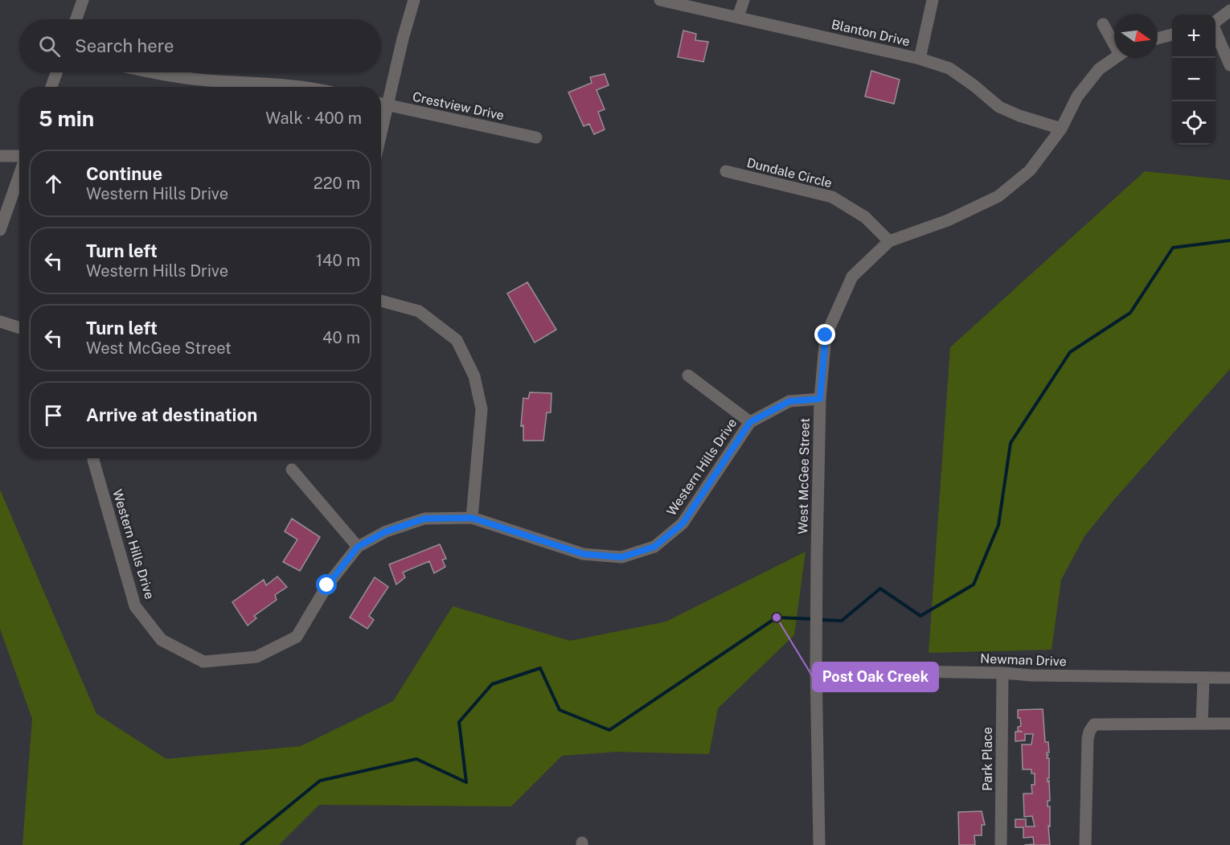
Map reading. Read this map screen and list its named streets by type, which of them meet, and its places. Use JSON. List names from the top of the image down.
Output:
{
  "streets": {
    "street": [
      "Blanton Drive",
      "Crestview Drive",
      "Dundale Circle",
      "Western Hills Drive",
      "West McGee Street",
      "Newman Drive",
      "Park Place"
    ]
  },
  "crossings": [
    ["Blanton Drive", "West McGee Street"],
    ["Dundale Circle", "West McGee Street"],
    ["Western Hills Drive", "West McGee Street"],
    ["West McGee Street", "Newman Drive"],
    ["Newman Drive", "Park Place"]
  ],
  "places": ["Post Oak Creek"],
  "north": "right",
  "page": {
    "map_buttons": ["+", "−"],
    "search": "Search here",
    "heading": ["5 min", "Walk · 400 m"],
    "list": [
      ["Continue", "Western Hills Drive", "220 m"],
      ["Turn left", "Western Hills Drive", "140 m"],
      ["Turn left", "West McGee Street", "40 m"],
      "Arrive at destination"
    ]
  }
}
